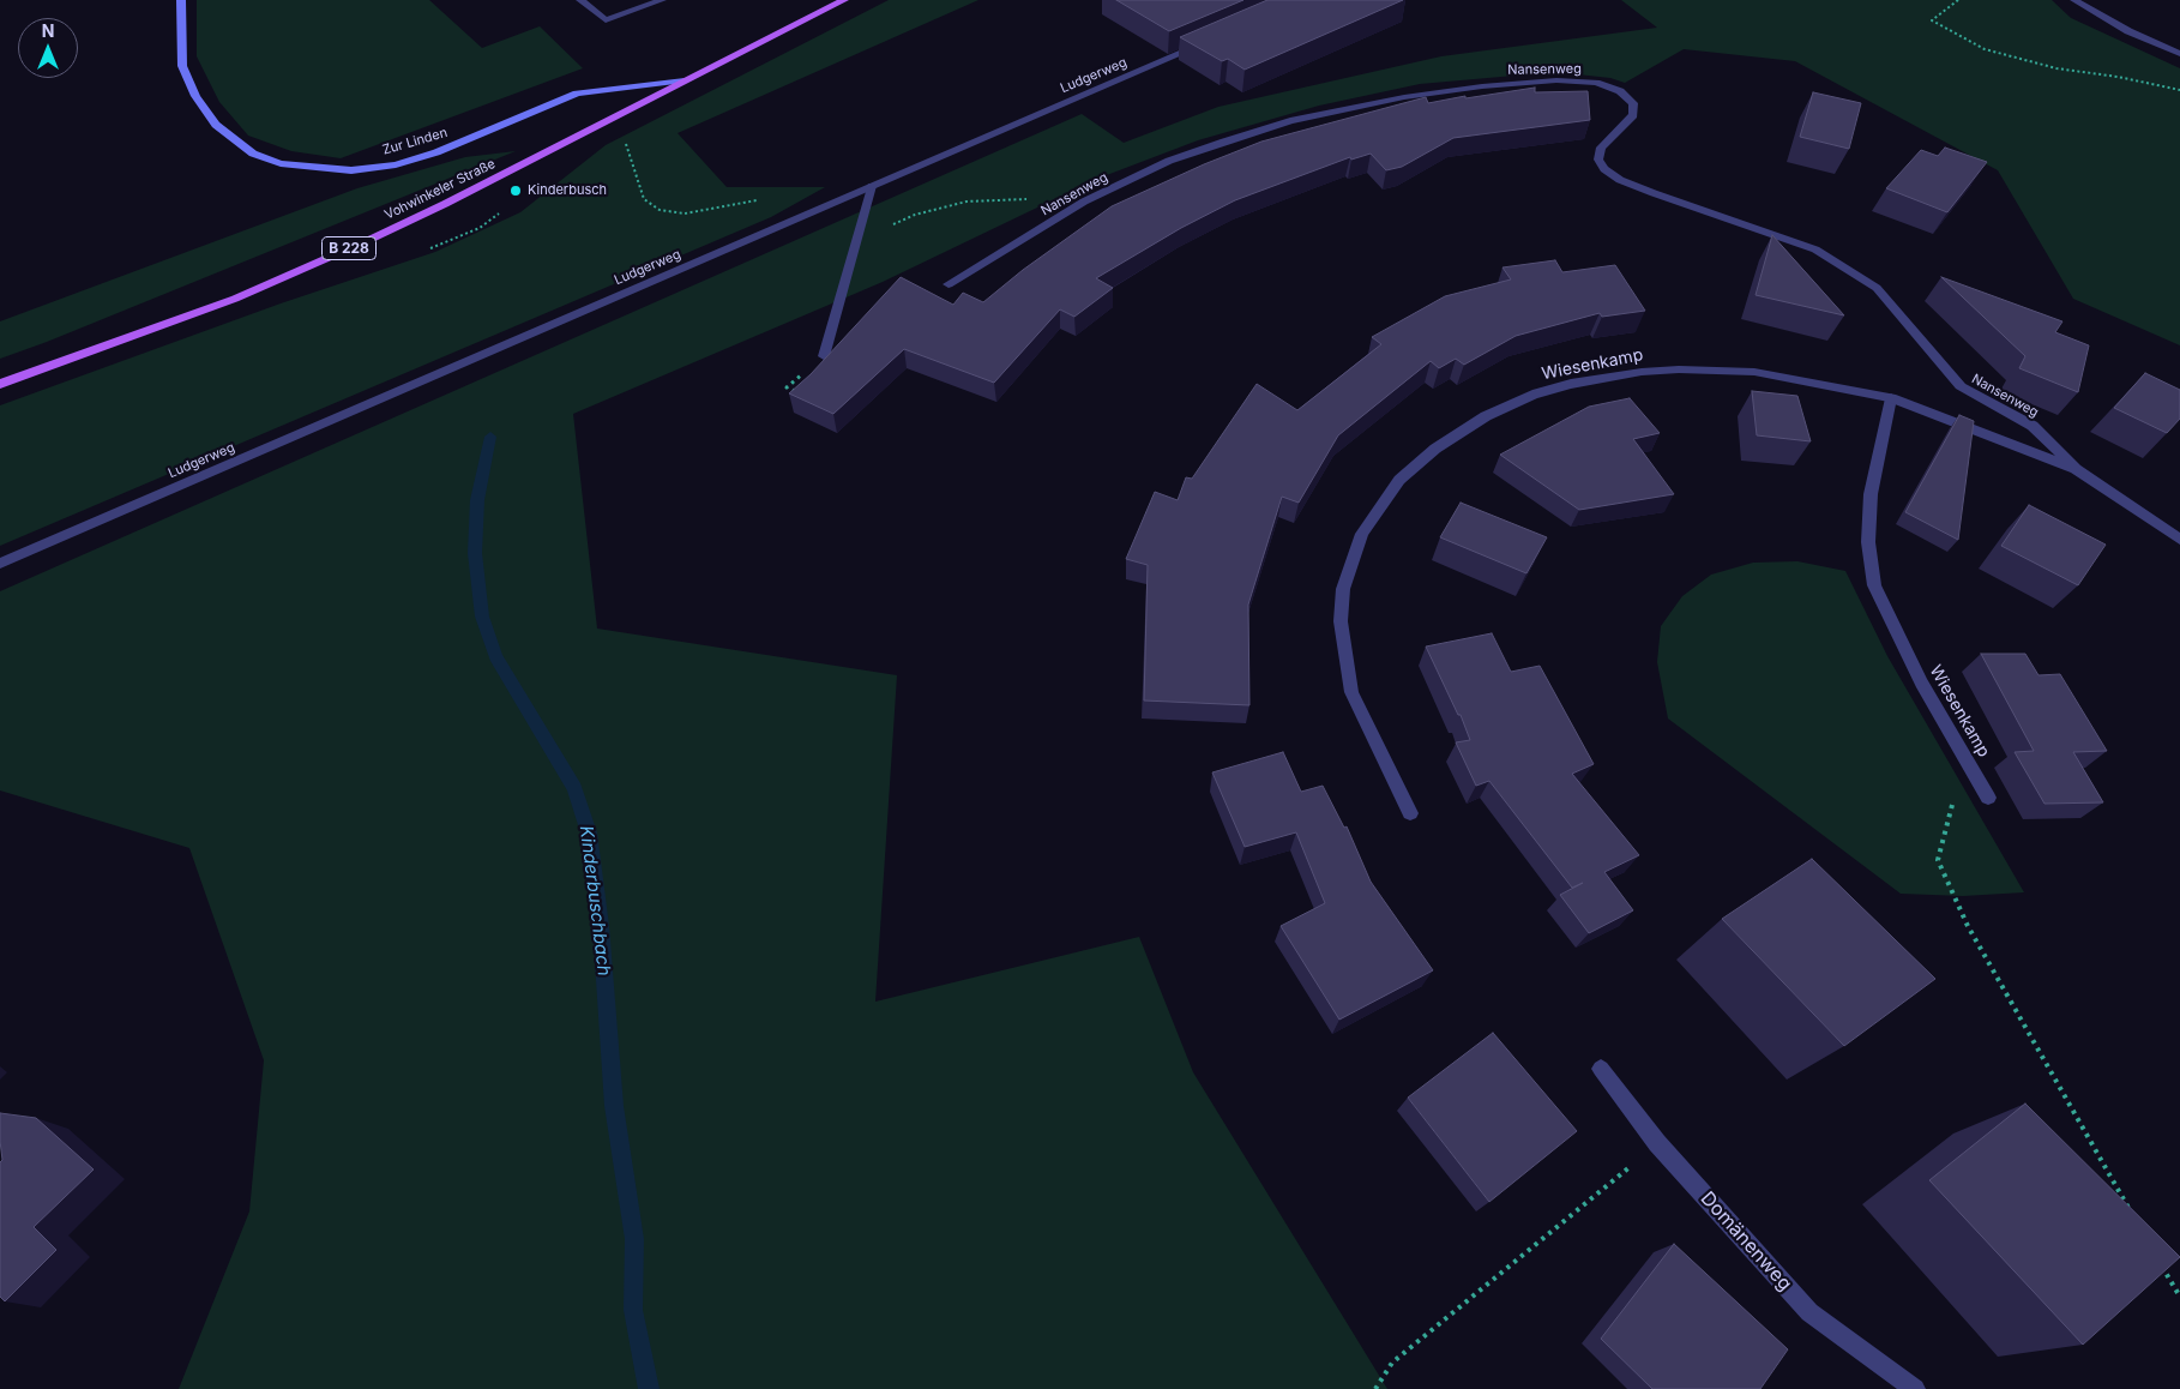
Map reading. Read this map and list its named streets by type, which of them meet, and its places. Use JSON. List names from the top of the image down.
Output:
{
  "streets": {
    "main road": ["Vohwinkeler Straße", "B 228"],
    "street": [
      "Nansenweg",
      "Ludgerweg",
      "Zur Linden",
      "Wiesenkamp",
      "Domänenweg"
    ]
  },
  "crossings": [
    ["Nansenweg", "Wiesenkamp"],
    ["Zur Linden", "Vohwinkeler Straße"]
  ],
  "water": ["Kinderbuschbach"],
  "places": ["Kinderbusch"],
  "north": "top"
}
